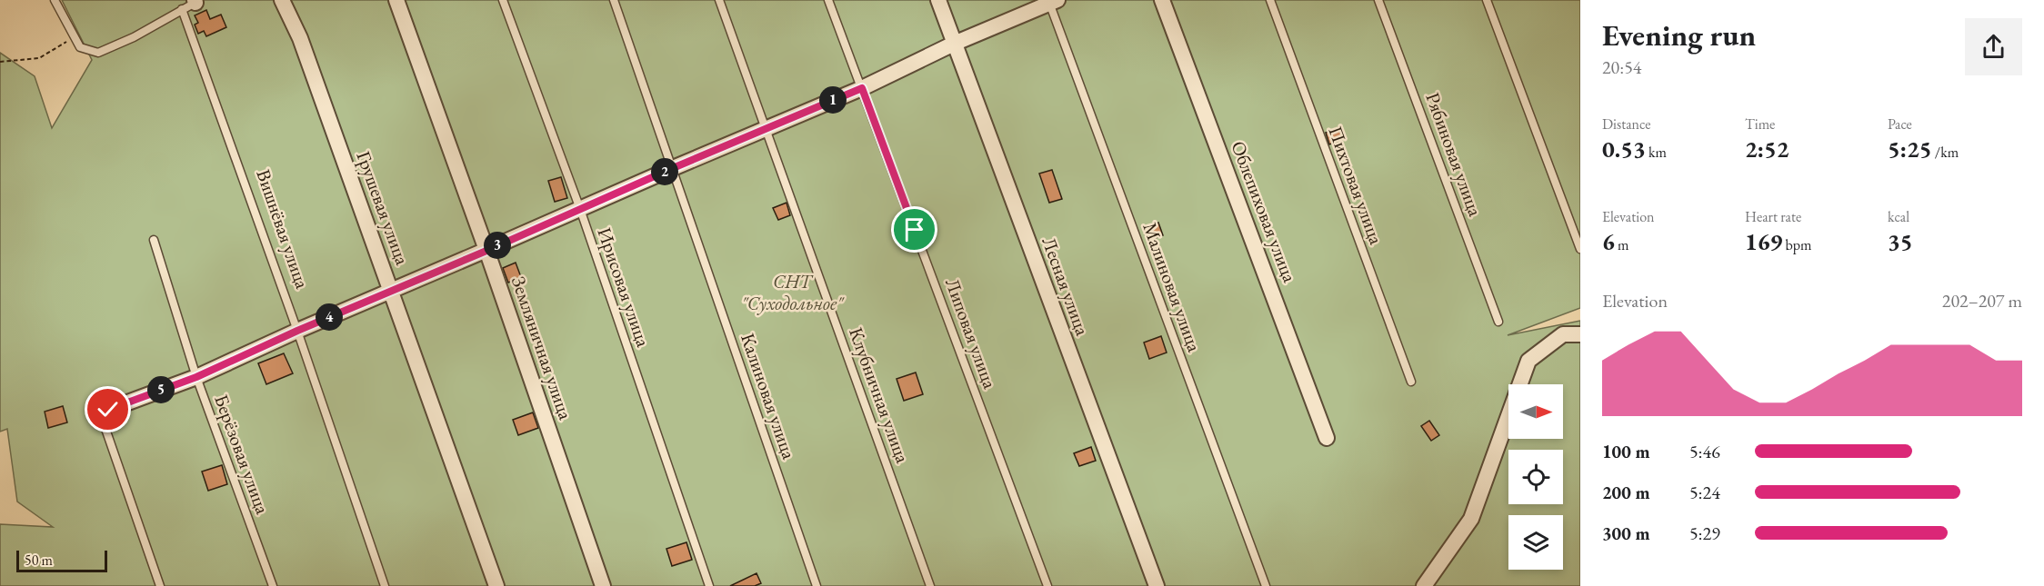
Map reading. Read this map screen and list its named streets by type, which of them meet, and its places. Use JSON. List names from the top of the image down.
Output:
{
  "streets": {
    "street": [
      "Грушевая улица",
      "Облепиховая улица",
      "Лесная улица",
      "Земляничная улица"
    ],
    "lane": [
      "Рябиновая улица",
      "Пихтовая улица",
      "Вишнёвая улица",
      "Ирисовая улица",
      "Малиновая улица",
      "Липовая улица",
      "Клубничная улица",
      "Калиновая улица",
      "Берёзовая улица"
    ]
  },
  "parks": ["СНТ \"Суходольное\""],
  "scale_bar": "50 m",
  "north": "right",
  "page": {
    "heading": ["Evening run", "20:54"],
    "pins": [
      "1",
      "2",
      "3",
      "4",
      "5"
    ],
    "stats": [
      ["Distance", "0.53 km"],
      ["Time", "2:52"],
      ["Pace", "5:25 /km"],
      ["Elevation", "6 m"],
      ["Heart rate", "169 bpm"],
      ["kcal", "35"]
    ],
    "chart": ["Elevation", "202–207 m"],
    "list": [
      {
        "name": "100 m",
        "note": "5:46"
      },
      {
        "name": "200 m",
        "note": "5:24"
      },
      {
        "name": "300 m",
        "note": "5:29"
      }
    ],
    "scale": "50 m"
  }
}
